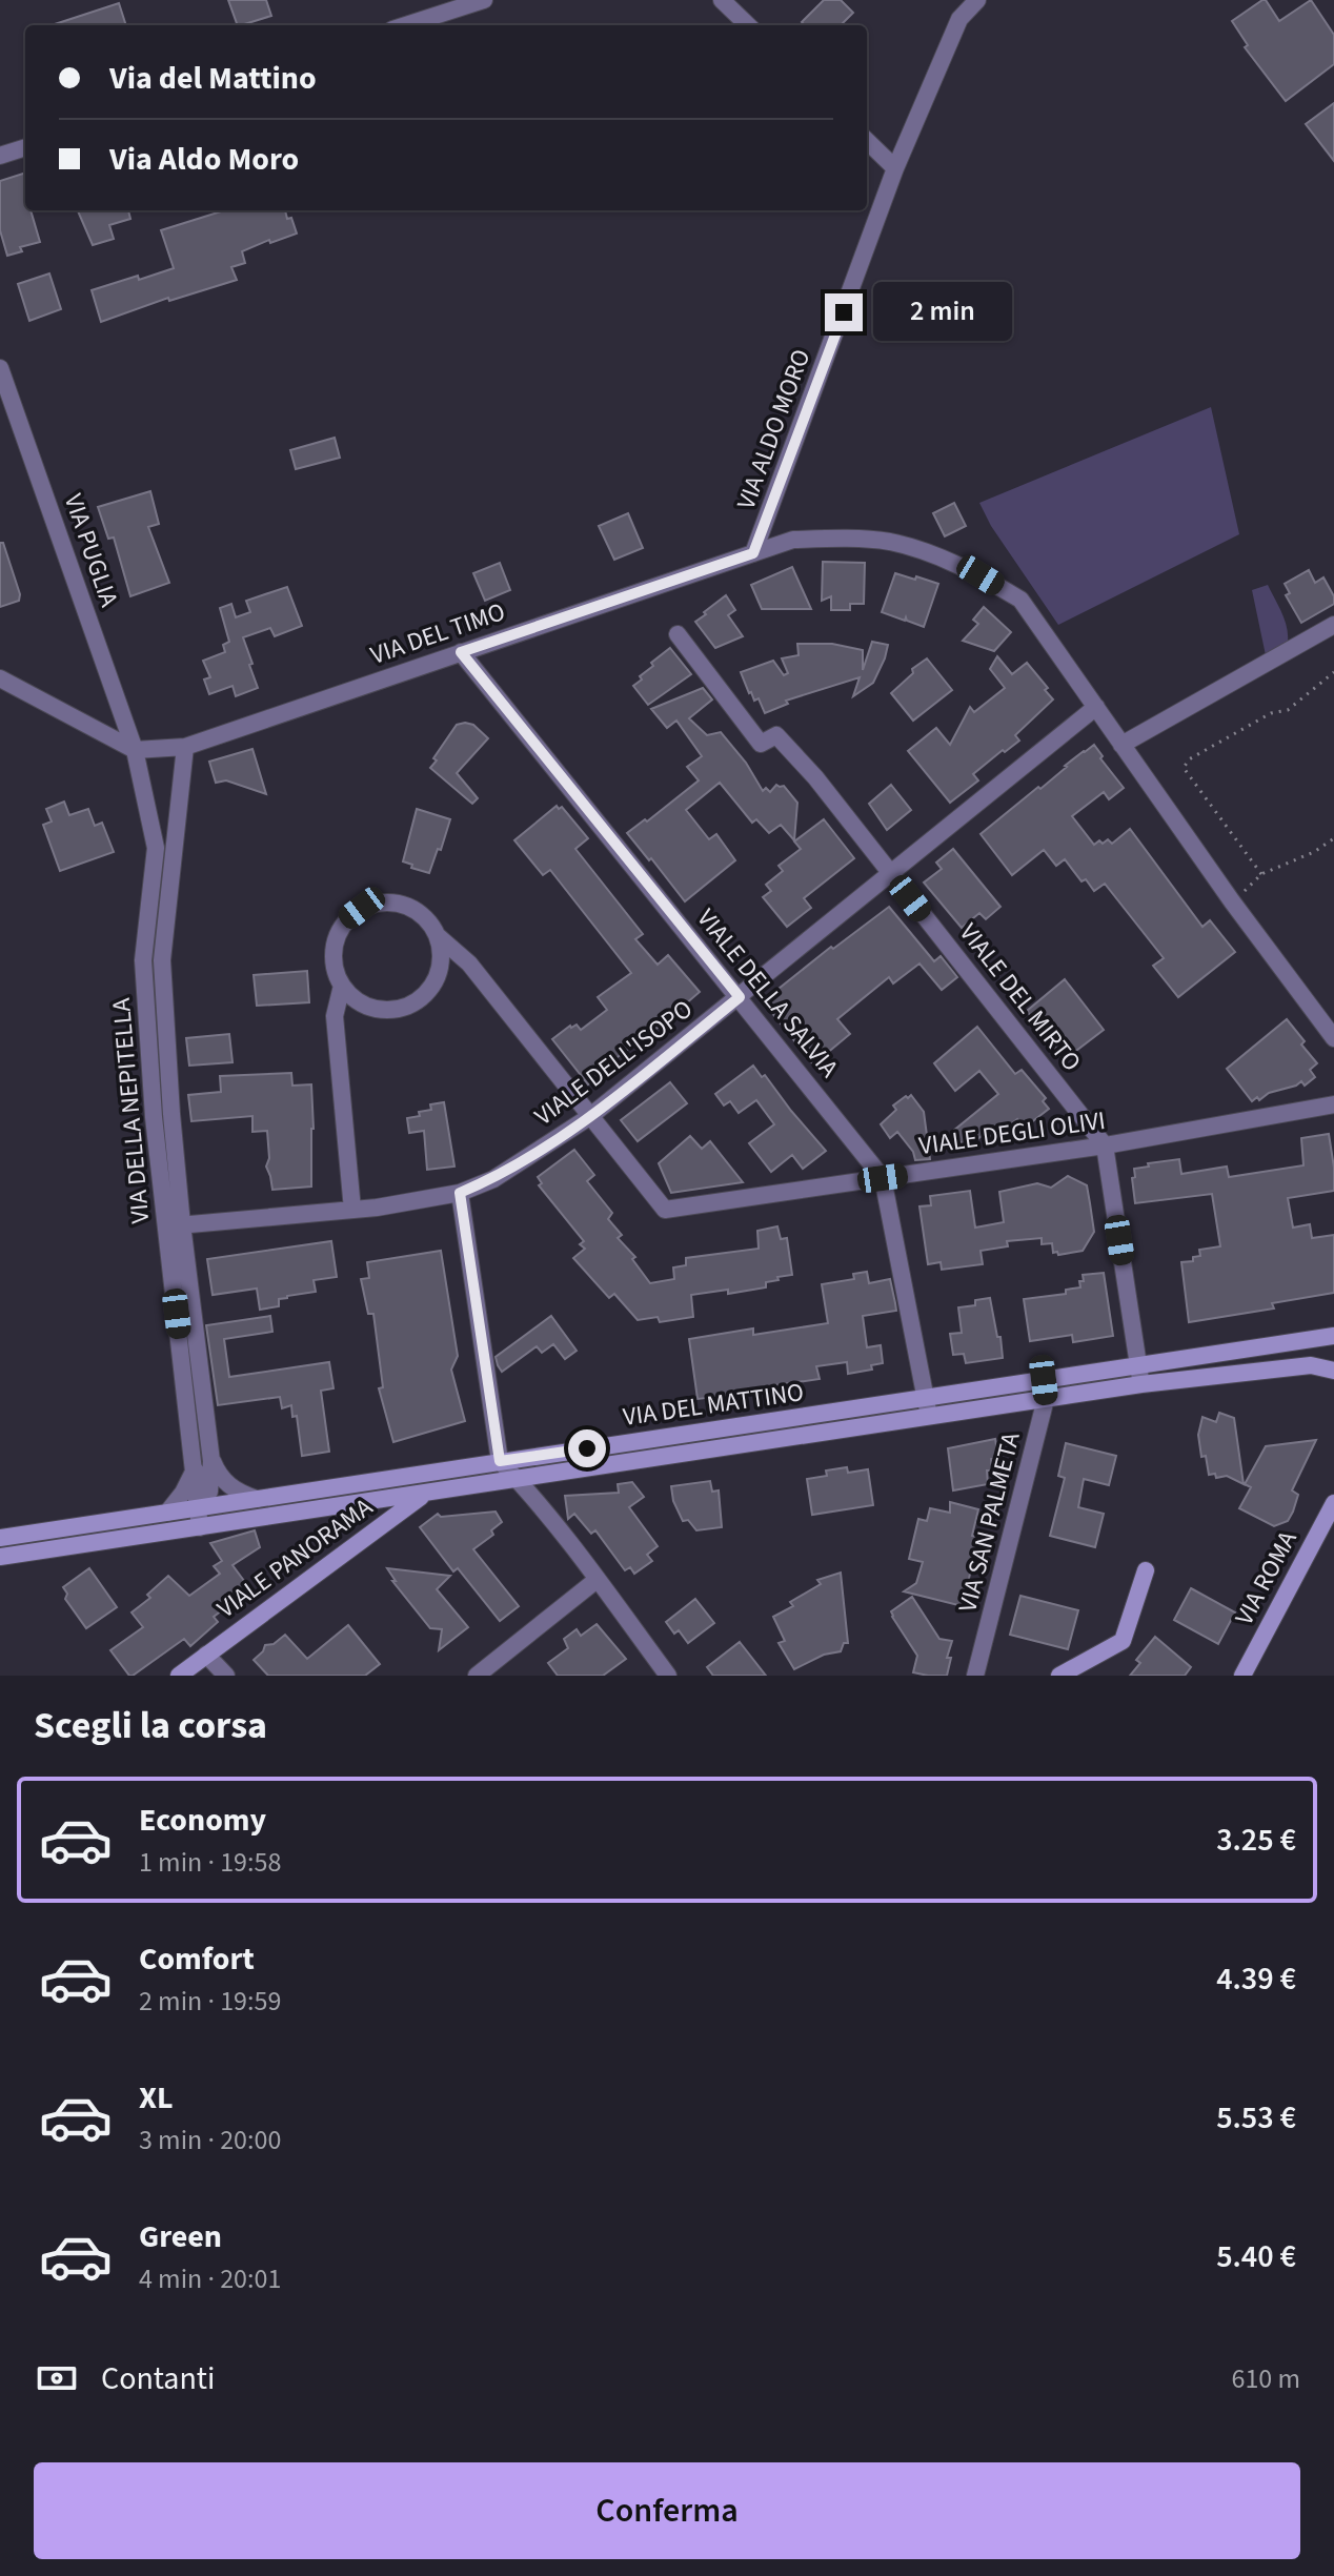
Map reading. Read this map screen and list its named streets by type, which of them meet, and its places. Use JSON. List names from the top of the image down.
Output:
{
  "streets": {
    "main road": ["VIA DEL MATTINO", "VIALE PANORAMA", "VIA ROMA"],
    "street": [
      "VIA ALDO MORO",
      "VIA PUGLIA",
      "VIA DEL TIMO",
      "VIALE DELLA SALVIA",
      "VIALE DEL MIRTO",
      "VIALE DELL'ISOPO",
      "VIA DELLA NEPITELLA",
      "VIALE DEGLI OLIVI",
      "VIA SAN PALMETA"
    ]
  },
  "crossings": [
    ["VIA ALDO MORO", "VIA DEL TIMO"],
    ["VIA PUGLIA", "VIA DEL TIMO"],
    ["VIA PUGLIA", "VIA DELLA NEPITELLA"],
    ["VIA DEL TIMO", "VIALE DELLA SALVIA"],
    ["VIA DEL TIMO", "VIALE DELL'ISOPO"],
    ["VIA DEL TIMO", "VIA DELLA NEPITELLA"],
    ["VIALE DELLA SALVIA", "VIALE DELL'ISOPO"],
    ["VIALE DELLA SALVIA", "VIALE DEGLI OLIVI"],
    ["VIALE DELLA SALVIA", "VIA DEL MATTINO"],
    ["VIALE DEL MIRTO", "VIALE DELL'ISOPO"],
    ["VIALE DEL MIRTO", "VIALE DEGLI OLIVI"],
    ["VIALE DEL MIRTO", "VIA DEL MATTINO"],
    ["VIALE DELL'ISOPO", "VIA DELLA NEPITELLA"],
    ["VIALE DELL'ISOPO", "VIALE DEGLI OLIVI"],
    ["VIA DELLA NEPITELLA", "VIA DEL MATTINO"],
    ["VIA DEL MATTINO", "VIA SAN PALMETA"],
    ["VIA DEL MATTINO", "VIALE PANORAMA"]
  ],
  "page": {
    "banner": ["Via del Mattino", "Via Aldo Moro"],
    "bubble": "2 min",
    "heading": "Scegli la corsa",
    "list": [
      {
        "name": "Economy",
        "note": "1 min · 19:58",
        "value": "3.25 €"
      },
      {
        "name": "Comfort",
        "note": "2 min · 19:59",
        "value": "4.39 €"
      },
      {
        "name": "XL",
        "note": "3 min · 20:00",
        "value": "5.53 €"
      },
      {
        "name": "Green",
        "note": "4 min · 20:01",
        "value": "5.40 €"
      }
    ],
    "pay": ["Contanti", "610 m"],
    "buttons": "Conferma"
  }
}
